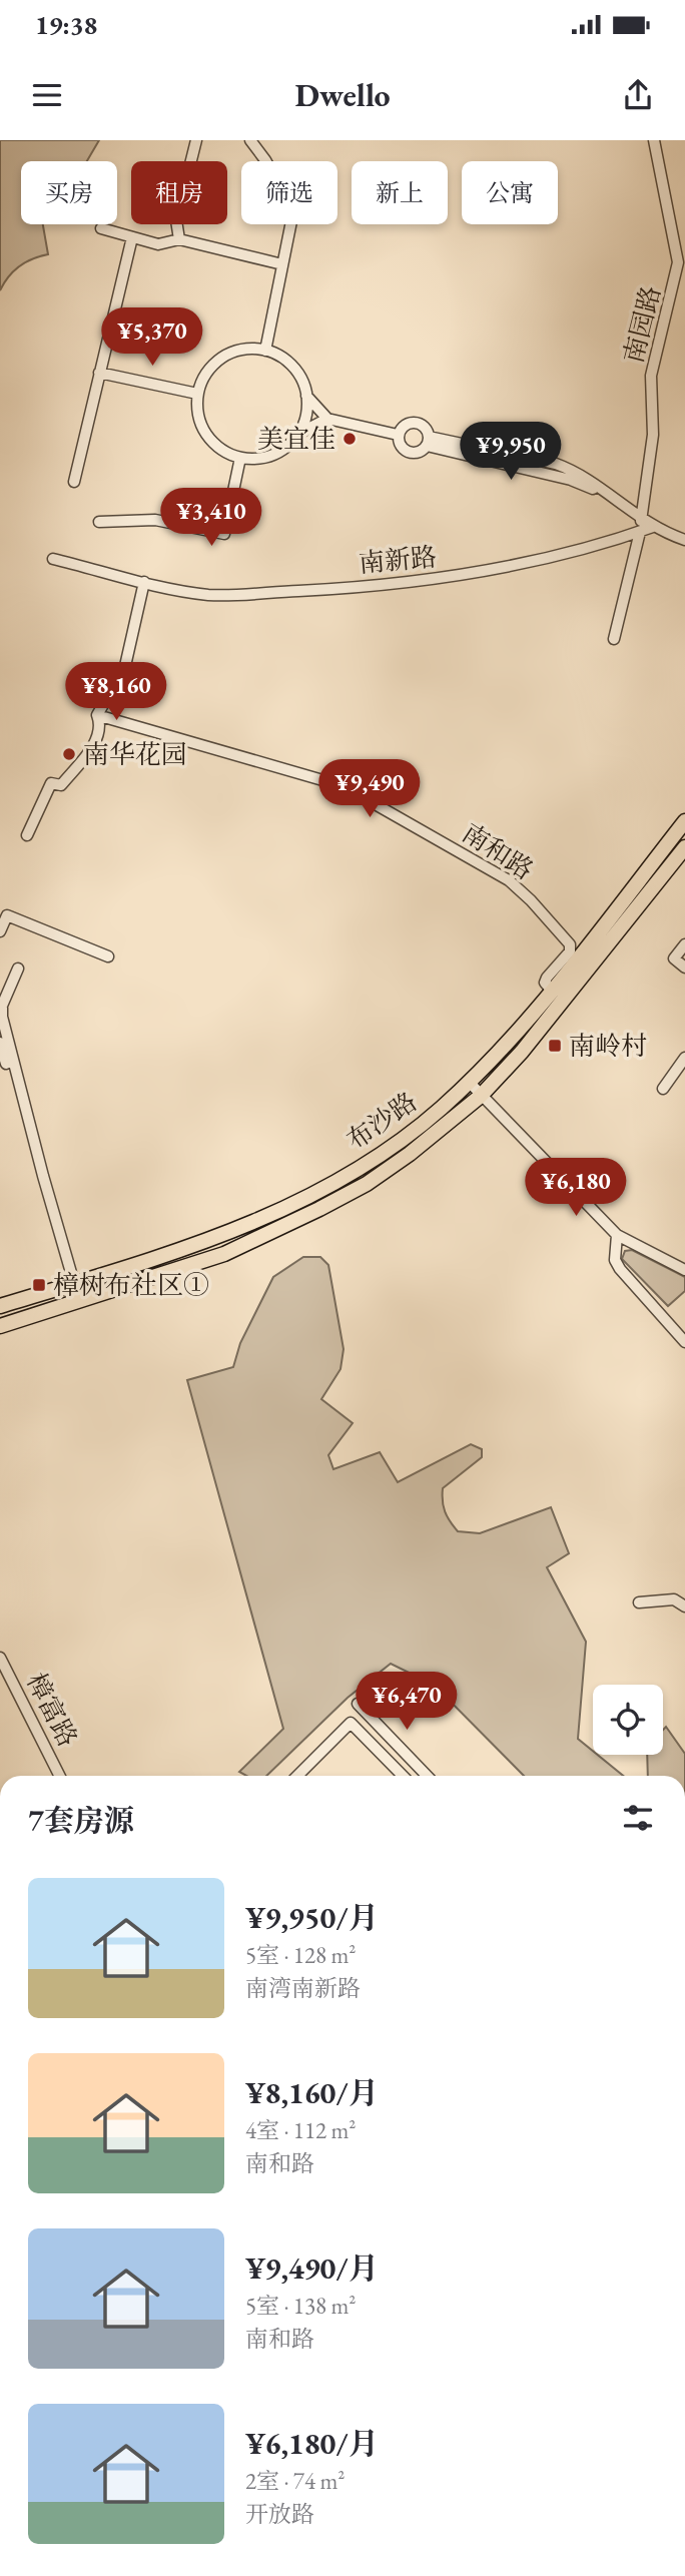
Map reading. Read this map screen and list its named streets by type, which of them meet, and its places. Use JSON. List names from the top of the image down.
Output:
{
  "streets": {
    "main road": ["布沙路"],
    "street": [
      "南园路",
      "南新路",
      "南和路",
      "樟富路"
    ]
  },
  "crossings": [
    ["南园路", "南新路"],
    ["南和路", "布沙路"]
  ],
  "places": {
    "other": ["美宜佳", "南华花园"],
    "transit": ["南岭村", "樟树布社区①"]
  },
  "page": {
    "status": "19:38",
    "header": "Dwello",
    "chip": [
      "买房",
      "租房",
      "筛选",
      "新上",
      "公寓"
    ],
    "price": [
      "¥5,370",
      "¥9,950",
      "¥3,410",
      "¥8,160",
      "¥9,490",
      "¥6,180",
      "¥6,470"
    ],
    "heading": "7套房源",
    "list": [
      {
        "name": "¥9,950/月",
        "note": "5室 · 128 m² · 南湾南新路"
      },
      {
        "name": "¥8,160/月",
        "note": "4室 · 112 m² · 南和路"
      },
      {
        "name": "¥9,490/月",
        "note": "5室 · 138 m² · 南和路"
      },
      {
        "name": "¥6,180/月",
        "note": "2室 · 74 m² · 开放路"
      }
    ]
  }
}
